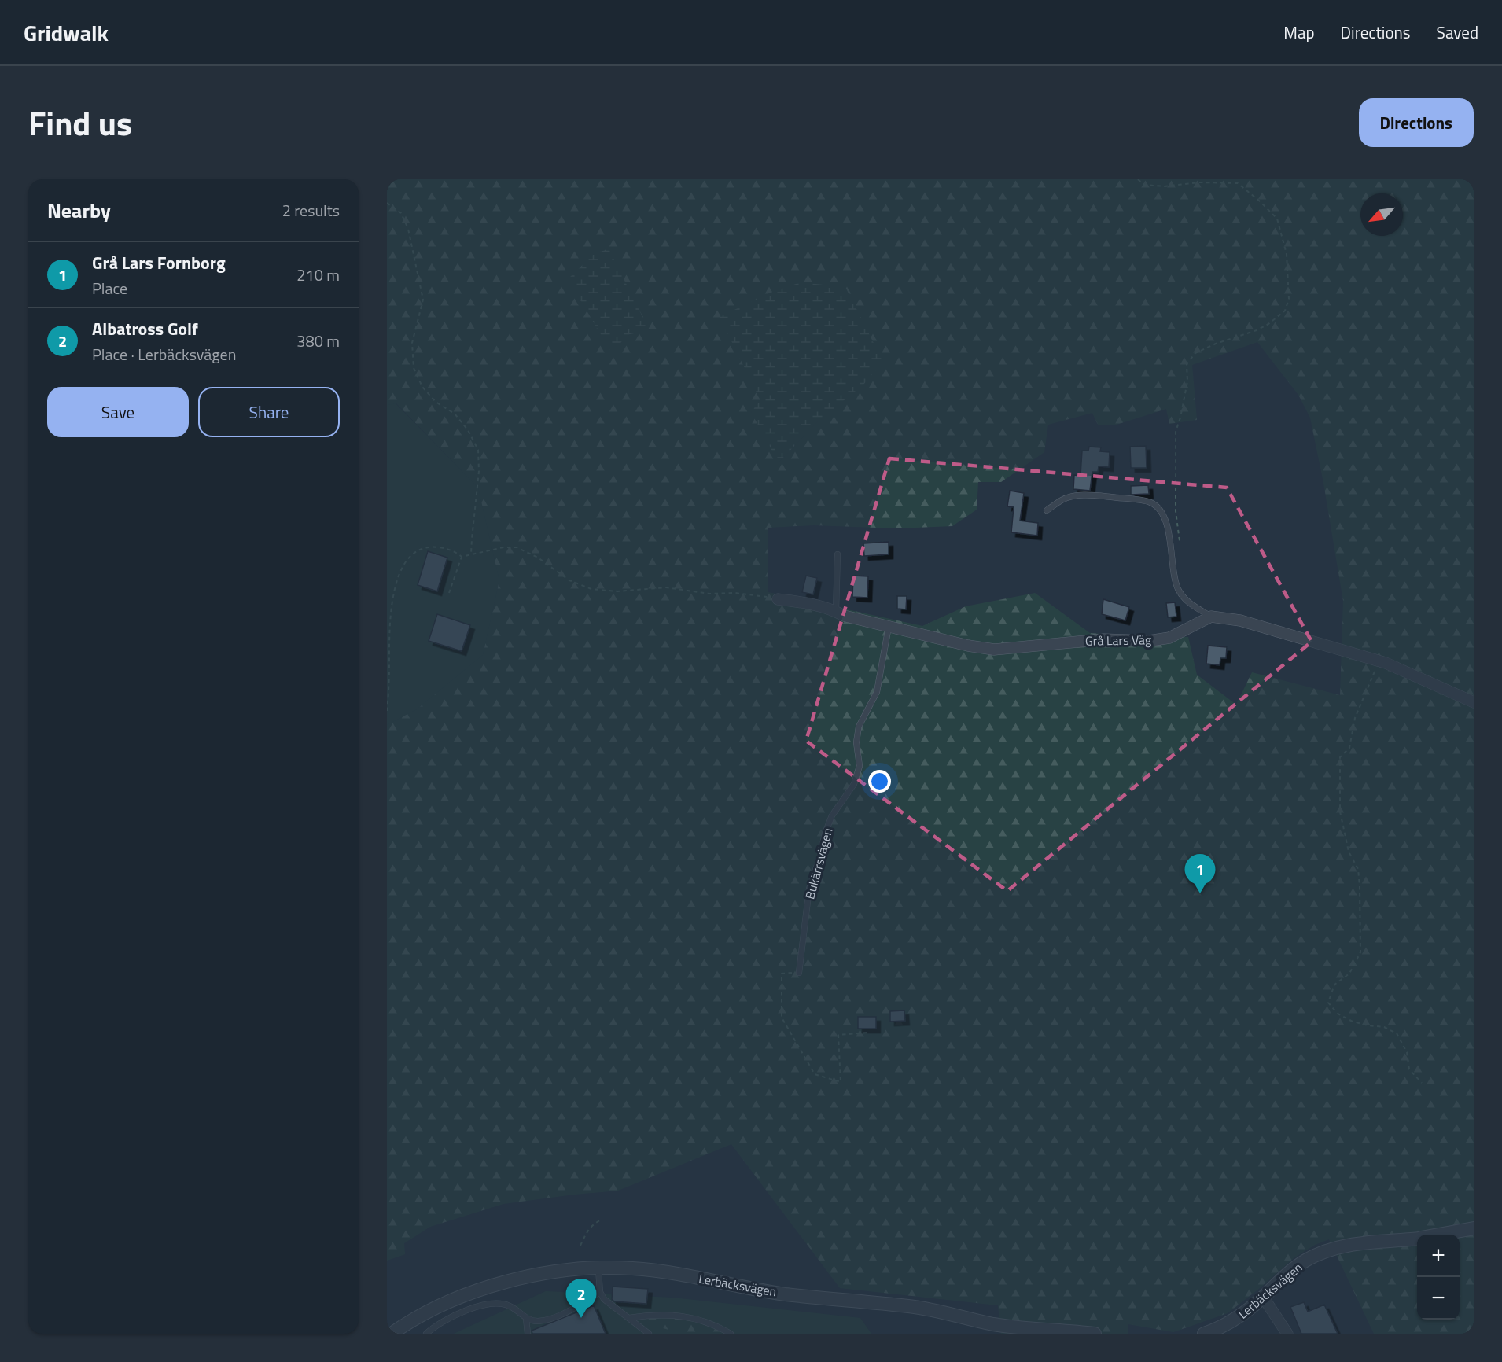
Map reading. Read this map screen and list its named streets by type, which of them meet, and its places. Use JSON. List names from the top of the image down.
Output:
{
  "streets": {
    "street": ["Grå Lars Väg", "Lerbäcksvägen"],
    "lane": ["Bukärrsvägen"]
  },
  "crossings": [
    ["Grå Lars Väg", "Bukärrsvägen"]
  ],
  "north": "bottom left",
  "page": {
    "header": "Gridwalk",
    "nav": ["Map", "Directions", "Saved"],
    "title": "Find us",
    "buttons": [
      "Directions",
      ["Save", "Share"]
    ],
    "heading": ["Nearby", "2 results"],
    "list": [
      {
        "mark": "1",
        "name": "Grå Lars Fornborg",
        "note": "Place",
        "value": "210 m"
      },
      {
        "mark": "2",
        "name": "Albatross Golf",
        "note": "Place · Lerbäcksvägen",
        "value": "380 m"
      }
    ],
    "pins": ["1", "2"],
    "map_buttons": ["+", "−"]
  }
}
